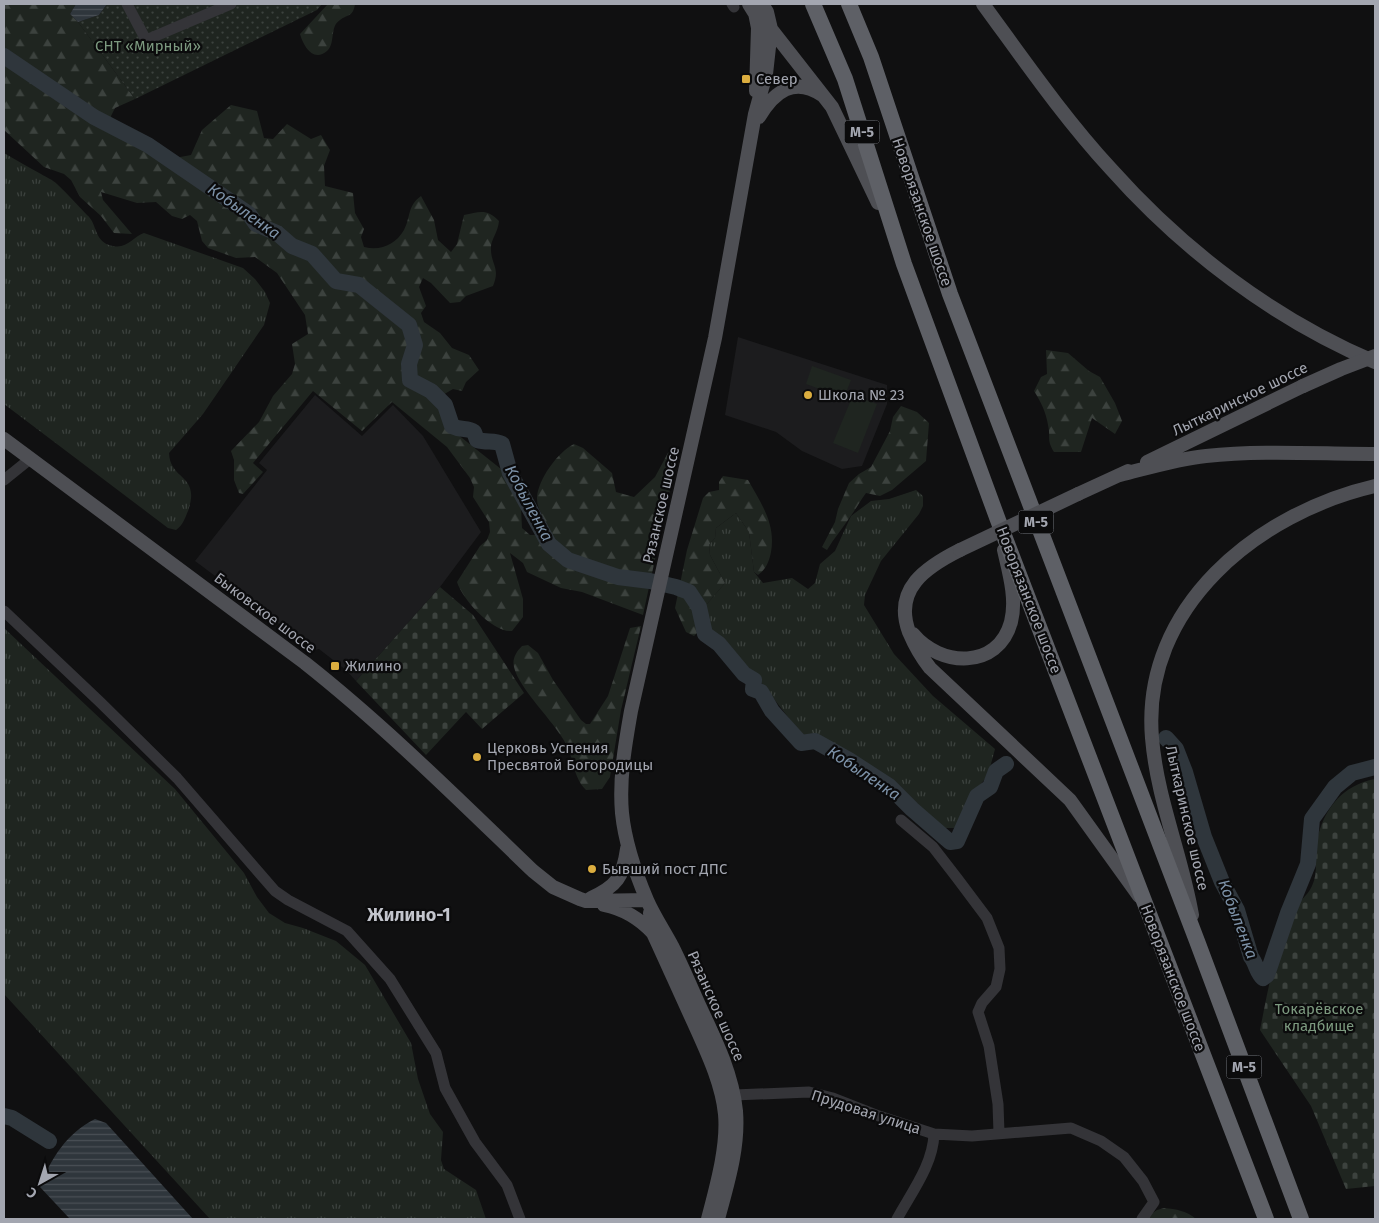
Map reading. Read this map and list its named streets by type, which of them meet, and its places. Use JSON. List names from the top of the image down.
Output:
{
  "streets": {
    "highway": ["М-5", "Новорязанское шоссе"],
    "main road": ["Лыткаринское шоссе", "Рязанское шоссе", "Быковское шоссе"],
    "street": ["Прудовая улица"]
  },
  "crossings": [
    ["М-5", "Новорязанское шоссе"],
    ["Новорязанское шоссе", "Лыткаринское шоссе"],
    ["Новорязанское шоссе", "Рязанское шоссе"],
    ["Рязанское шоссе", "Быковское шоссе"],
    ["Рязанское шоссе", "Прудовая улица"]
  ],
  "districts": ["Жилино-1"],
  "water": ["Кобыленка"],
  "parks": ["СНТ «Мирный»", "Токарёвское кладбище"],
  "places": {
    "transit": ["Север", "Жилино"],
    "other": ["Школа № 23", "Церковь Успения Пресвятой Богородицы", "Бывший пост ДПС"]
  },
  "north": "bottom left"
}
